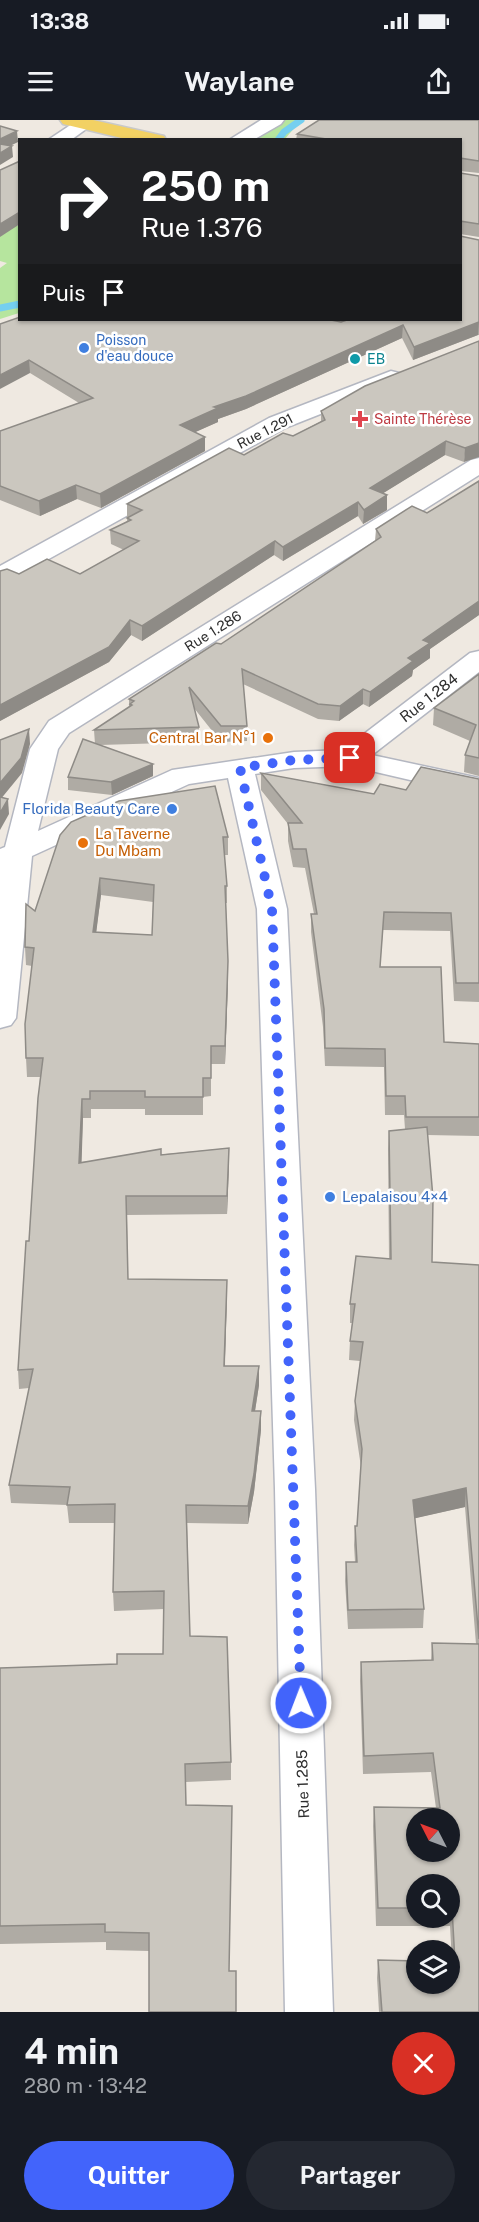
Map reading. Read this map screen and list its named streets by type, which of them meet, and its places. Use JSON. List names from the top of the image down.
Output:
{
  "streets": {
    "street": [
      "Rue 1.291",
      "Rue 1.286",
      "Rue 1.284",
      "Rue 1.285"
    ]
  },
  "places": {
    "other": [
      "Poisson d'eau douce",
      "EB",
      "Central Bar N°1",
      "Florida Beauty Care",
      "La Taverne Du Mbam",
      "Lepalaisou 4×4"
    ],
    "health": ["Sainte Thérèse"]
  },
  "north": "top left",
  "page": {
    "status": "13:38",
    "header": "Waylane",
    "turn": ["250 m", "Rue 1.376"],
    "then": "Puis",
    "heading": ["4 min", "280 m · 13:42"],
    "buttons": ["Quitter", "Partager"]
  }
}
